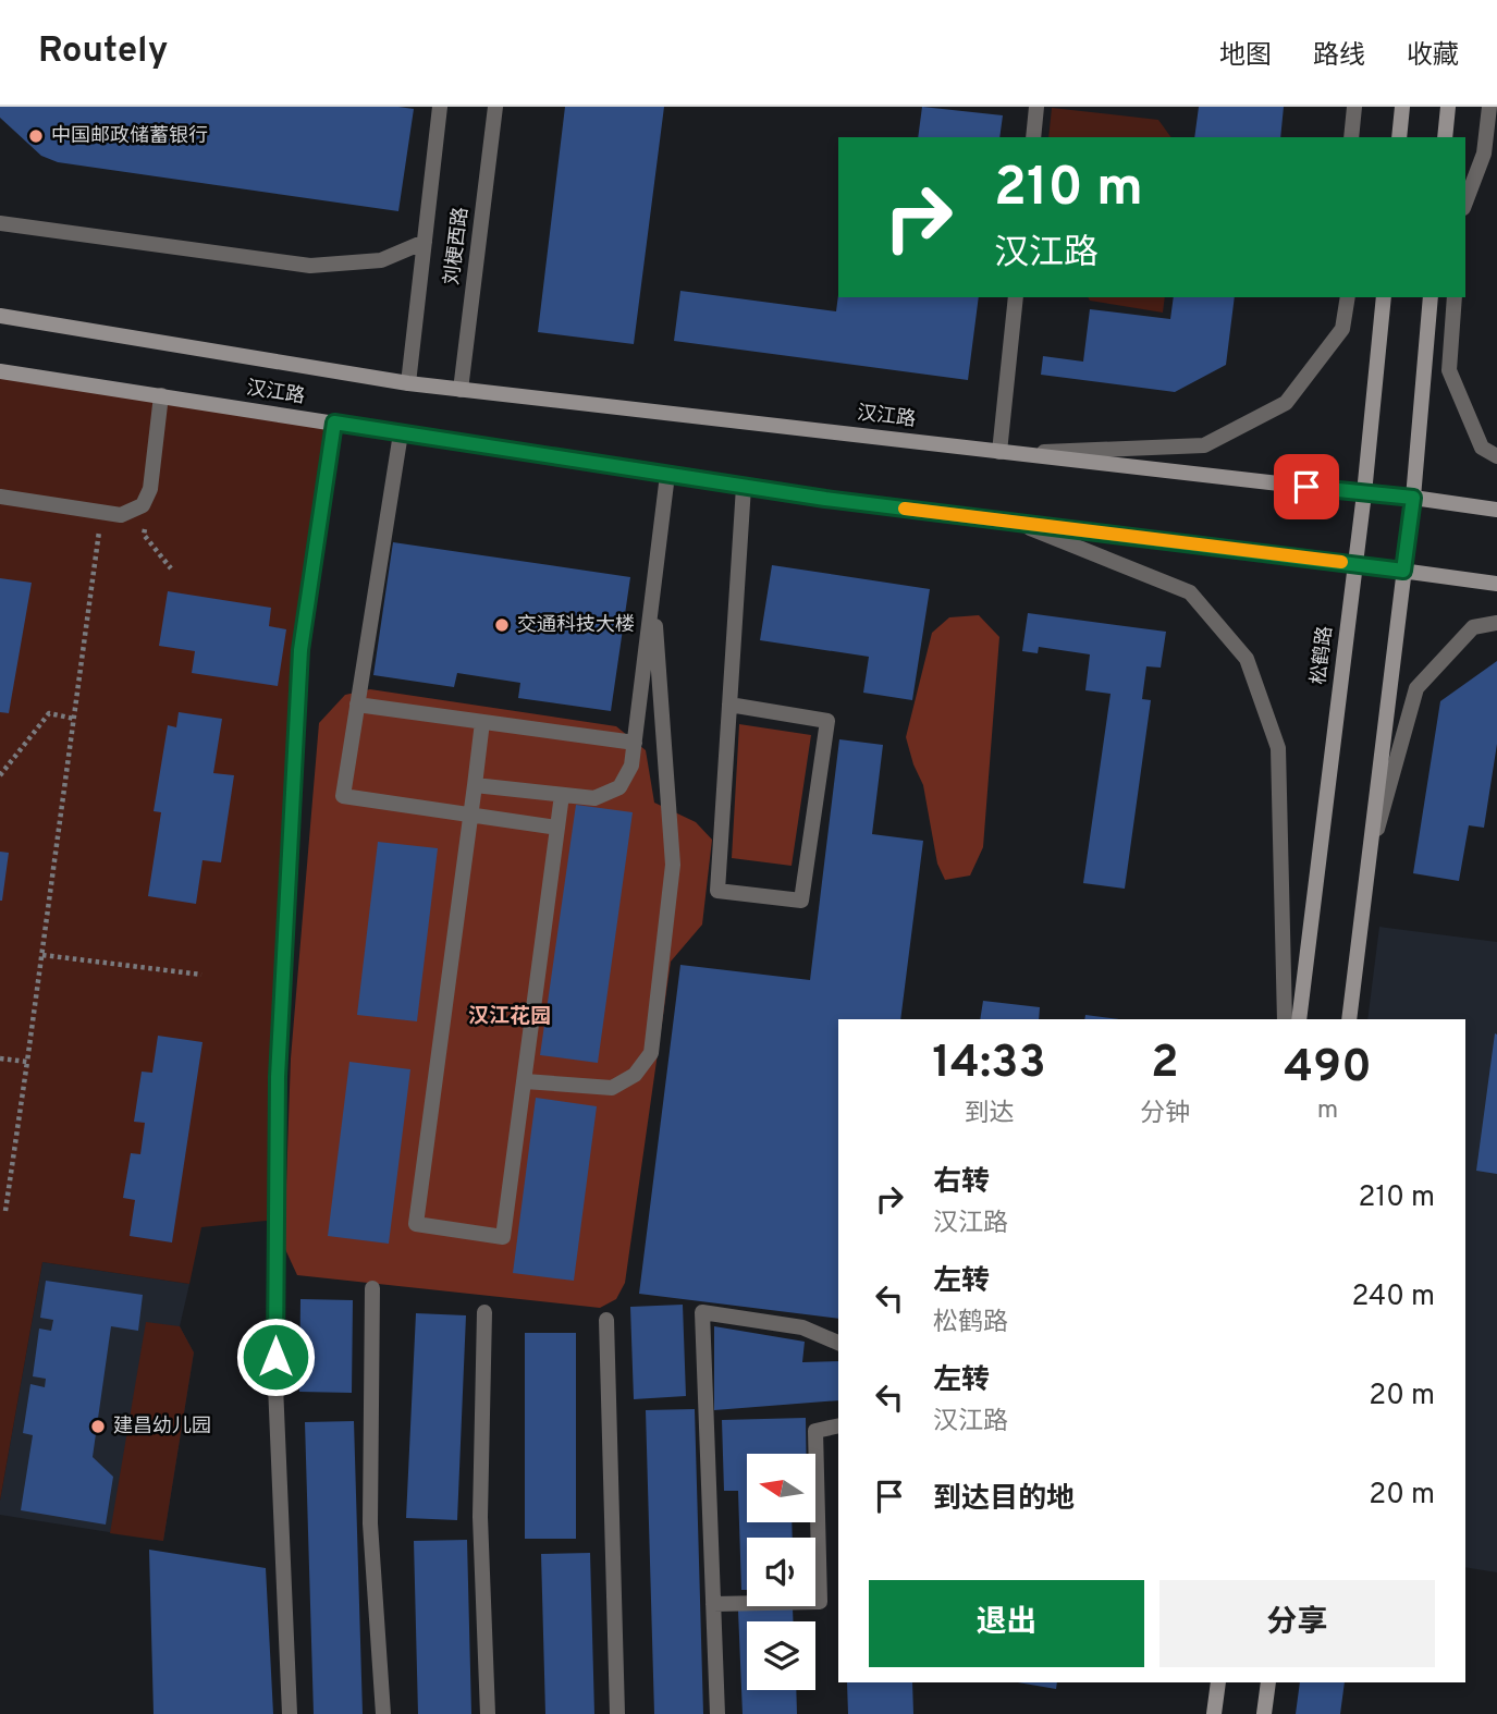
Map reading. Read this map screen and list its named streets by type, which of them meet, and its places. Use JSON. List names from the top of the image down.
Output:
{
  "streets": {
    "main road": ["汉江路", "松鹤路"],
    "street": ["刘梗西路"]
  },
  "crossings": [
    ["刘梗西路", "汉江路"],
    ["汉江路", "松鹤路"]
  ],
  "districts": ["汉江花园"],
  "places": ["中国邮政储蓄银行", "交通科技大楼", "建昌幼儿园"],
  "north": "left",
  "page": {
    "header": "Routely",
    "nav": ["地图", "路线", "收藏"],
    "turn": ["210 m", "汉江路"],
    "eta": [
      "14:33",
      "到达",
      "2",
      "分钟",
      "490",
      "m"
    ],
    "list": [
      {
        "name": "右转",
        "note": "汉江路",
        "value": "210 m"
      },
      {
        "name": "左转",
        "note": "松鹤路",
        "value": "240 m"
      },
      {
        "name": "左转",
        "note": "汉江路",
        "value": "20 m"
      },
      {
        "name": "到达目的地",
        "value": "20 m"
      }
    ],
    "buttons": ["退出", "分享"]
  }
}
